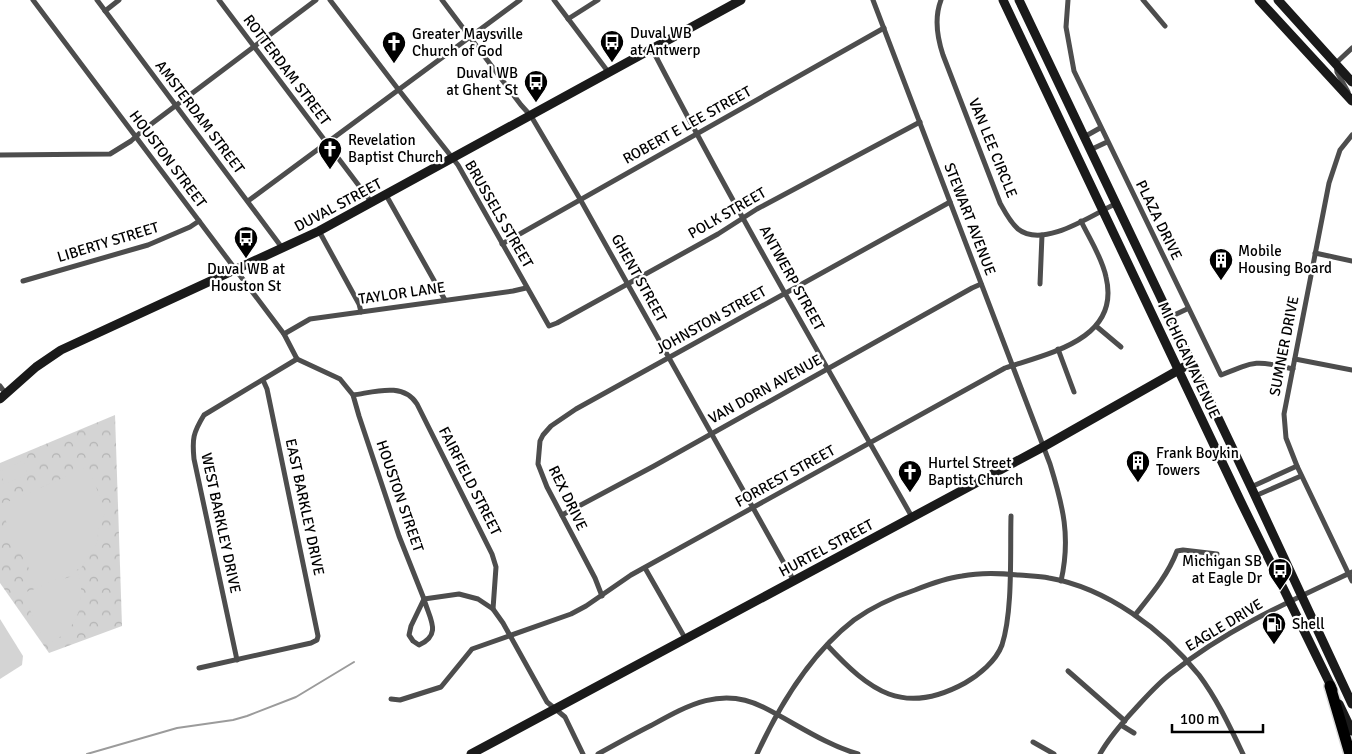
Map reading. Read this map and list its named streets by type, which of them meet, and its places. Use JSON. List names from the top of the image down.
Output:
{
  "streets": {
    "street": [
      "ROTTERDAM STREET",
      "AMSTERDAM STREET",
      "ROBERT E LEE STREET",
      "VAN LEE CIRCLE",
      "HOUSTON STREET",
      "DUVAL STREET",
      "POLK STREET",
      "BRUSSELS STREET",
      "STEWART AVENUE",
      "PLAZA DRIVE",
      "LIBERTY STREET",
      "GHENT STREET",
      "ANTWERP STREET",
      "TAYLOR LANE",
      "JOHNSTON STREET",
      "SUMNER DRIVE",
      "MICHIGAN AVENUE",
      "VAN DORN AVENUE",
      "FORREST STREET",
      "FAIRFIELD STREET",
      "REX DRIVE",
      "EAST BARKLEY DRIVE",
      "WEST BARKLEY DRIVE",
      "HURTEL STREET",
      "EAGLE DRIVE"
    ]
  },
  "crossings": [
    ["ROTTERDAM STREET", "DUVAL STREET"],
    ["AMSTERDAM STREET", "DUVAL STREET"],
    ["ROBERT E LEE STREET", "BRUSSELS STREET"],
    ["ROBERT E LEE STREET", "STEWART AVENUE"],
    ["ROBERT E LEE STREET", "GHENT STREET"],
    ["ROBERT E LEE STREET", "ANTWERP STREET"],
    ["HOUSTON STREET", "DUVAL STREET"],
    ["HOUSTON STREET", "LIBERTY STREET"],
    ["HOUSTON STREET", "TAYLOR LANE"],
    ["HOUSTON STREET", "FAIRFIELD STREET"],
    ["HOUSTON STREET", "WEST BARKLEY DRIVE"],
    ["DUVAL STREET", "BRUSSELS STREET"],
    ["DUVAL STREET", "GHENT STREET"],
    ["DUVAL STREET", "ANTWERP STREET"],
    ["POLK STREET", "BRUSSELS STREET"],
    ["POLK STREET", "STEWART AVENUE"],
    ["POLK STREET", "GHENT STREET"],
    ["POLK STREET", "ANTWERP STREET"],
    ["BRUSSELS STREET", "TAYLOR LANE"],
    ["STEWART AVENUE", "JOHNSTON STREET"],
    ["STEWART AVENUE", "VAN DORN AVENUE"],
    ["STEWART AVENUE", "FORREST STREET"],
    ["STEWART AVENUE", "HURTEL STREET"],
    ["PLAZA DRIVE", "SUMNER DRIVE"],
    ["GHENT STREET", "JOHNSTON STREET"],
    ["GHENT STREET", "VAN DORN AVENUE"],
    ["GHENT STREET", "FORREST STREET"],
    ["GHENT STREET", "HURTEL STREET"],
    ["ANTWERP STREET", "JOHNSTON STREET"],
    ["ANTWERP STREET", "VAN DORN AVENUE"],
    ["ANTWERP STREET", "FORREST STREET"],
    ["ANTWERP STREET", "HURTEL STREET"],
    ["JOHNSTON STREET", "REX DRIVE"],
    ["SUMNER DRIVE", "EAGLE DRIVE"],
    ["MICHIGAN AVENUE", "HURTEL STREET"],
    ["MICHIGAN AVENUE", "EAGLE DRIVE"],
    ["VAN DORN AVENUE", "REX DRIVE"],
    ["FORREST STREET", "REX DRIVE"],
    ["EAST BARKLEY DRIVE", "WEST BARKLEY DRIVE"]
  ],
  "places": {
    "bus stop": [
      "Duval WB at Antwerp",
      "Duval WB at Ghent St",
      "Duval WB at Houston St",
      "Michigan SB at Eagle Dr"
    ],
    "church": ["Greater Maysville Church of God", "Revelation Baptist Church", "Hurtel Street Baptist Church"],
    "building": ["Mobile Housing Board", "Frank Boykin Towers"],
    "fuel station": ["Shell"]
  },
  "scale_bar": "100 m"
}
